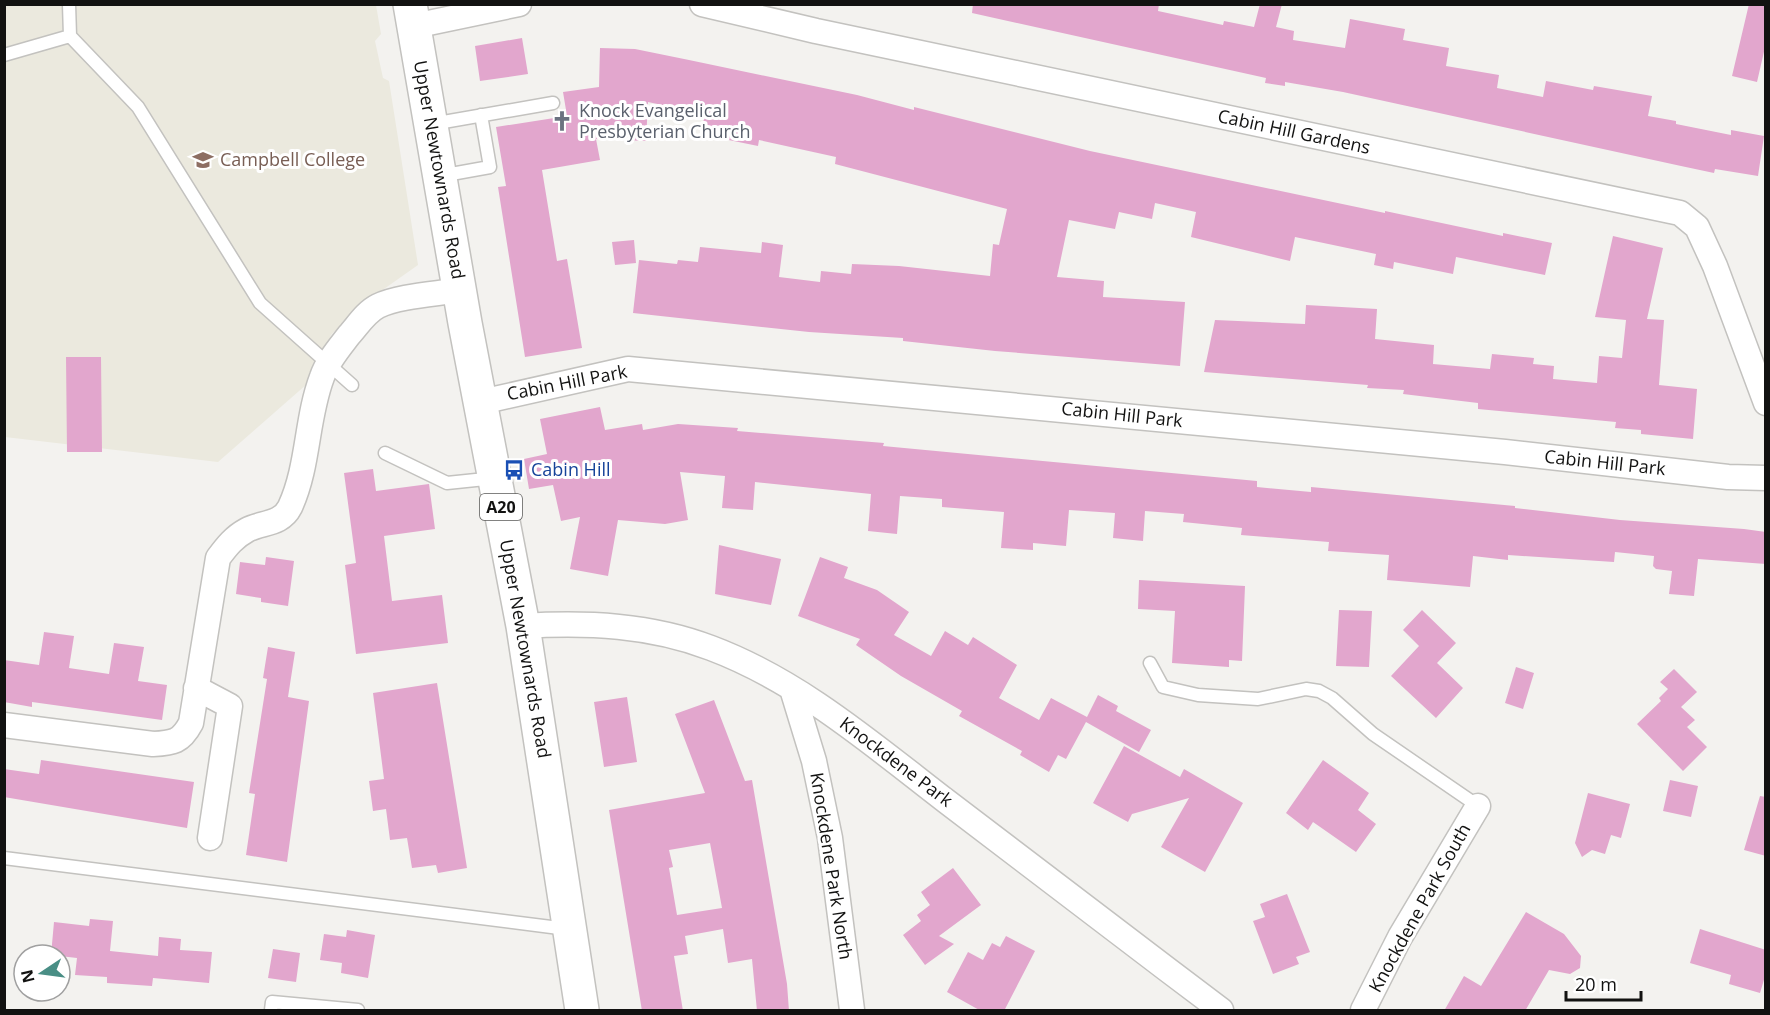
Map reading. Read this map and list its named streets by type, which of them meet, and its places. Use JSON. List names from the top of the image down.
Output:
{
  "streets": {
    "highway": ["Upper Newtownards Road", "A20"],
    "street": [
      "Cabin Hill Gardens",
      "Cabin Hill Park",
      "Knockdene Park",
      "Knockdene Park North",
      "Knockdene Park South"
    ]
  },
  "crossings": [
    ["Upper Newtownards Road", "Cabin Hill Park"],
    ["Upper Newtownards Road", "Knockdene Park"],
    ["Knockdene Park", "Knockdene Park North"]
  ],
  "places": {
    "church": ["Knock Evangelical Presbyterian Church"],
    "school or university": ["Campbell College"],
    "bus stop": ["Cabin Hill"]
  },
  "scale_bar": "20 m",
  "north": "left"
}
